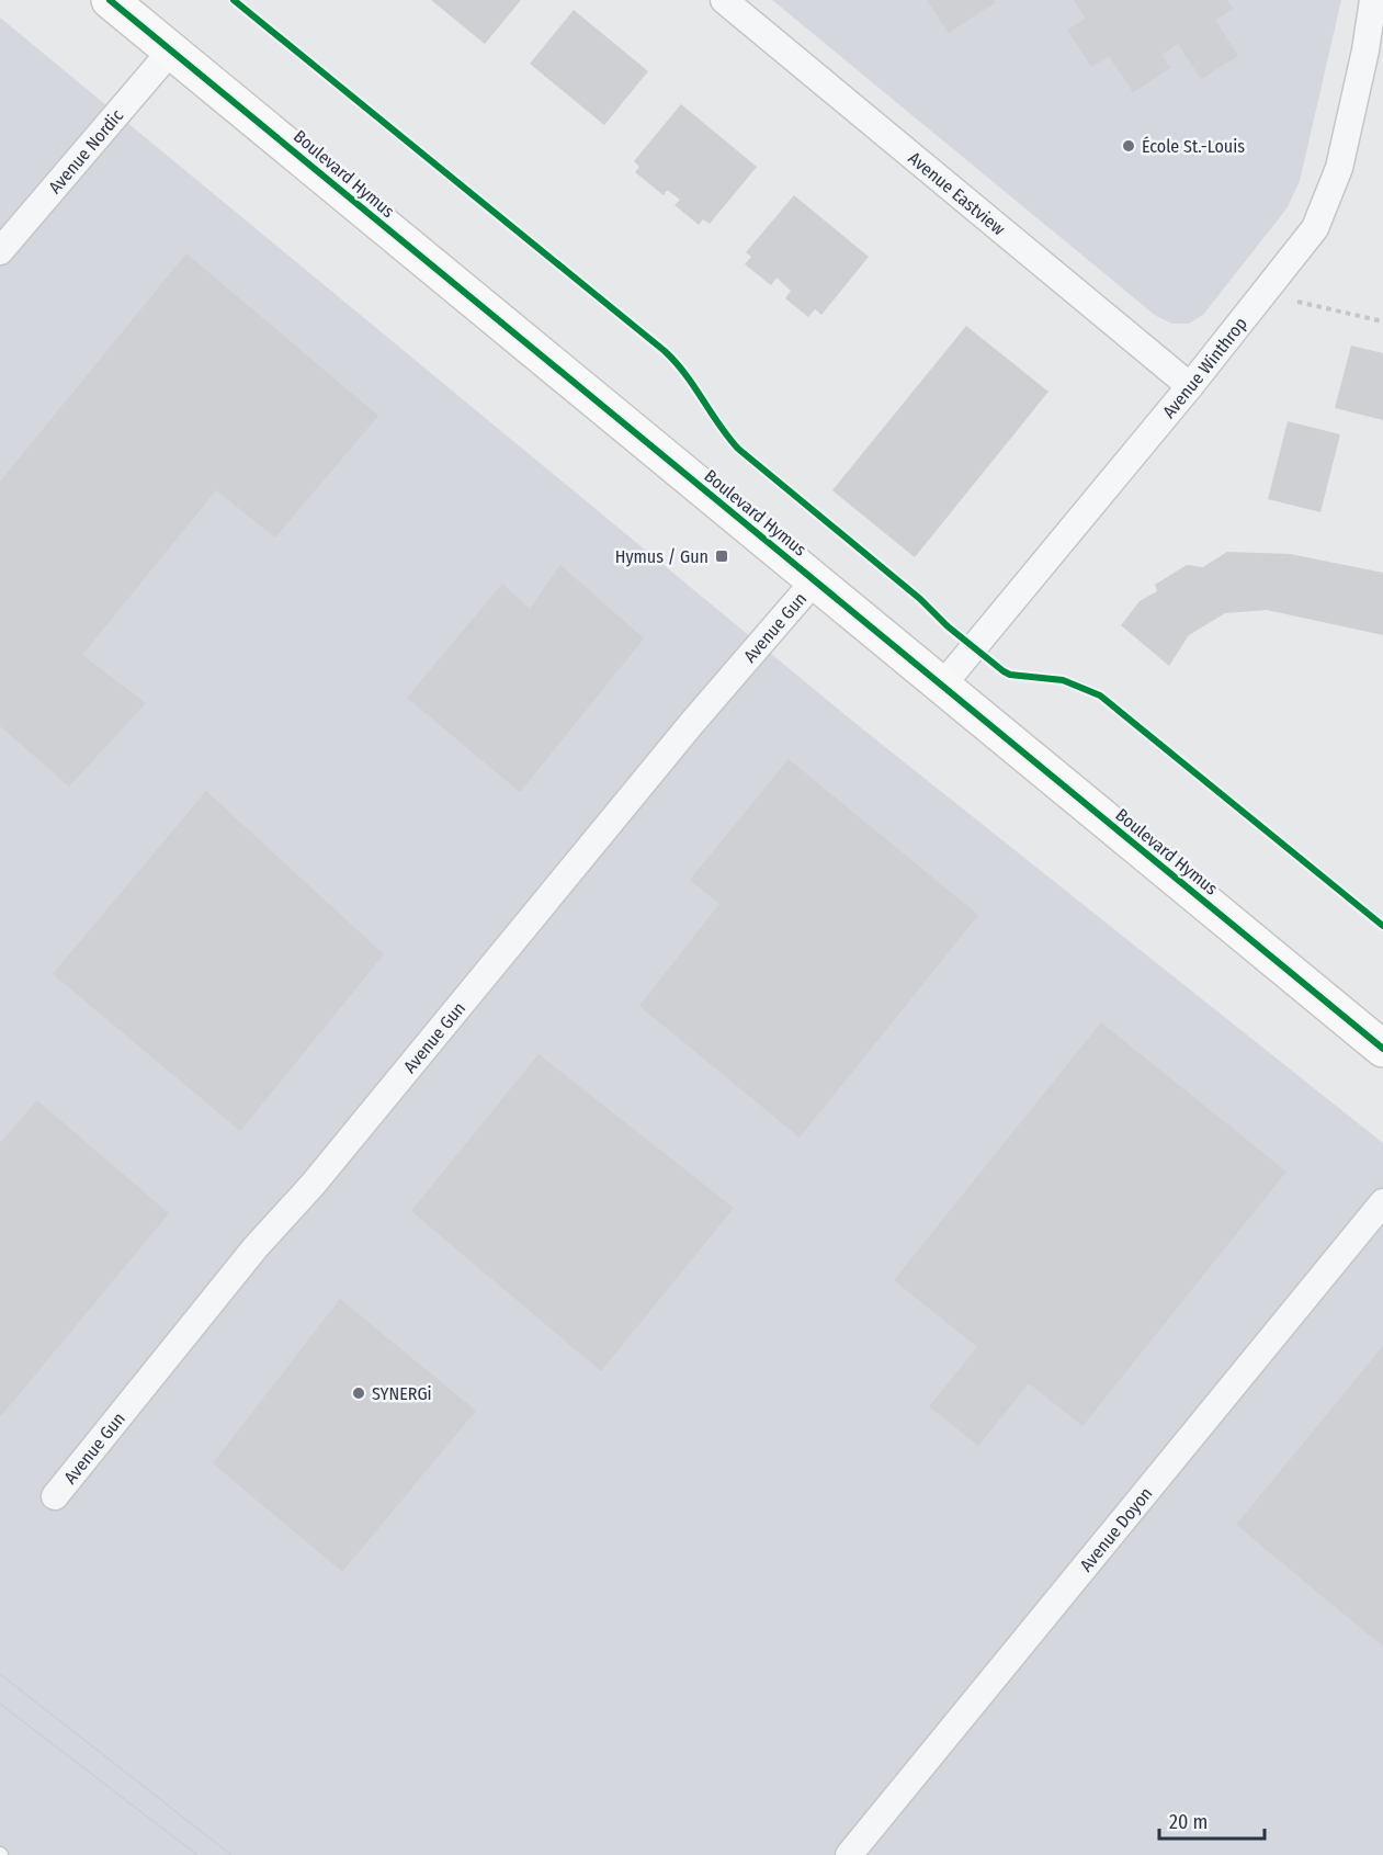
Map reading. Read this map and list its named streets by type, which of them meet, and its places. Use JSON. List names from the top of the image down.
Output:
{
  "streets": {
    "street": [
      "Avenue Nordic",
      "Boulevard Hymus",
      "Avenue Eastview",
      "Avenue Winthrop",
      "Avenue Gun",
      "Avenue Doyon"
    ]
  },
  "crossings": [
    ["Avenue Nordic", "Boulevard Hymus"],
    ["Boulevard Hymus", "Avenue Winthrop"],
    ["Boulevard Hymus", "Avenue Gun"],
    ["Avenue Eastview", "Avenue Winthrop"]
  ],
  "places": {
    "other": ["École St.-Louis", "SYNERGi"],
    "transit": ["Hymus / Gun"]
  },
  "scale_bar": "20 m"
}
